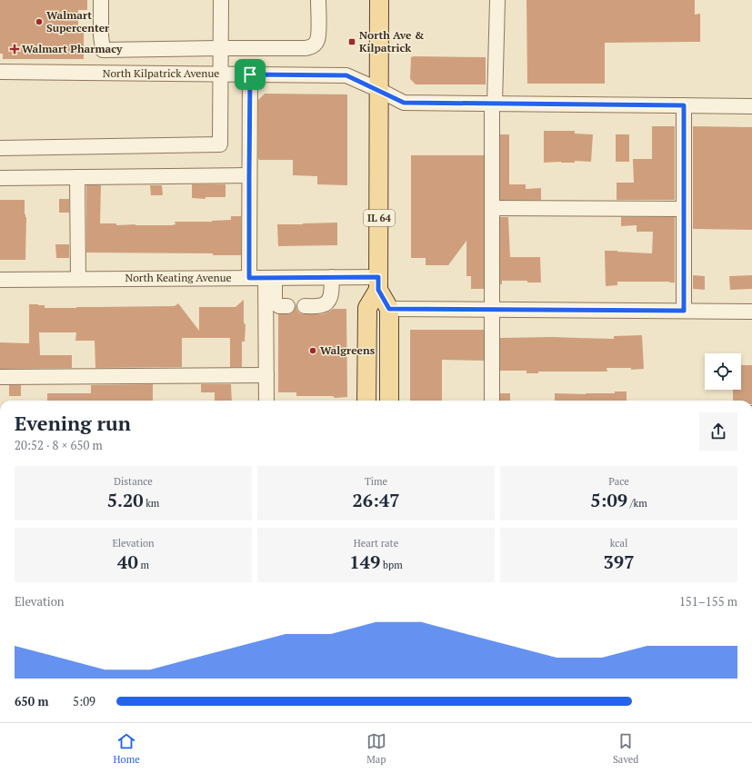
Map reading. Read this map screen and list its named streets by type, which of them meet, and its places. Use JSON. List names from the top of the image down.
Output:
{
  "streets": {
    "main road": ["IL 64"],
    "street": ["North Kilpatrick Avenue", "North Keating Avenue"]
  },
  "crossings": [
    ["North Kilpatrick Avenue", "IL 64"],
    ["IL 64", "North Keating Avenue"]
  ],
  "places": {
    "other": ["Walmart Supercenter", "Walgreens"],
    "transit": ["North Ave & Kilpatrick"],
    "health": ["Walmart Pharmacy"]
  },
  "page": {
    "heading": ["Evening run", "20:52 · 8 × 650 m"],
    "stats": [
      ["Distance", "5.20 km"],
      ["Time", "26:47"],
      ["Pace", "5:09 /km"],
      ["Elevation", "40 m"],
      ["Heart rate", "149 bpm"],
      ["kcal", "397"]
    ],
    "chart": ["Elevation", "151–155 m"],
    "list": [
      {
        "name": "650 m",
        "note": "5:09"
      }
    ],
    "tabs": ["Home", "Map", "Saved"]
  }
}
